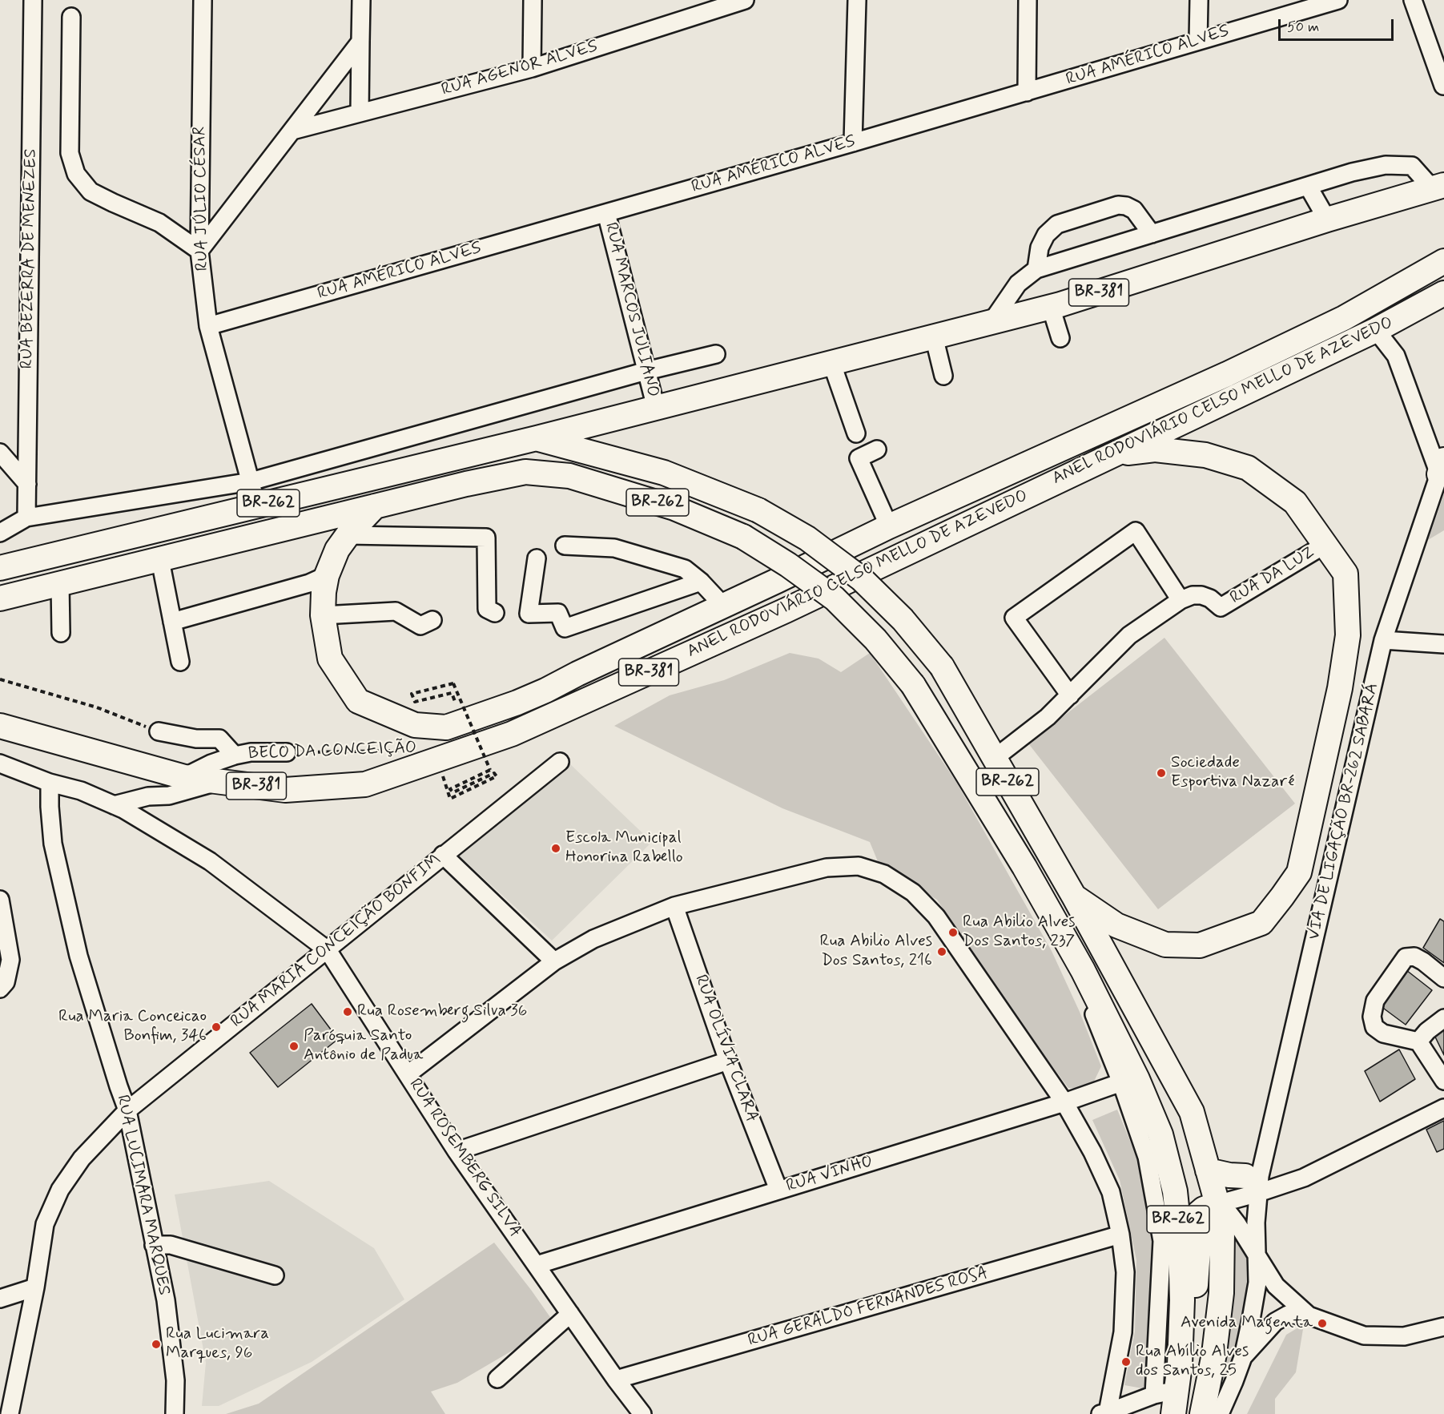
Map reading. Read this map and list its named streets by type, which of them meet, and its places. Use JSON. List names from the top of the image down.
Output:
{
  "streets": {
    "highway": ["BR-381", "ANEL RODOVIÁRIO CELSO MELLO DE AZEVEDO", "BR-262"],
    "street": [
      "RUA AMÉRICO ALVES",
      "RUA AGENOR ALVES",
      "RUA JÚLIO CÉSAR",
      "RUA BEZERRA DE MENEZES",
      "RUA MARCOS JULIANO",
      "RUA DA LUZ",
      "BECO DA CONCEIÇÃO",
      "VIA DE LIGAÇÃO BR-262 SABARÁ",
      "RUA MARIA CONCEIÇÃO BONFIM",
      "RUA OLÍVIA CLARA",
      "RUA ROSEMBERG SILVA",
      "RUA VINHO",
      "RUA LUCIMARA MARQUES",
      "RUA GERALDO FERNANDES ROSA"
    ]
  },
  "crossings": [
    ["RUA AMÉRICO ALVES", "RUA JÚLIO CÉSAR"],
    ["RUA AMÉRICO ALVES", "RUA MARCOS JULIANO"],
    ["RUA JÚLIO CÉSAR", "BR-262"],
    ["BR-381", "RUA MARCOS JULIANO"],
    ["BR-381", "BR-262"],
    ["ANEL RODOVIÁRIO CELSO MELLO DE AZEVEDO", "BECO DA CONCEIÇÃO"],
    ["RUA MARIA CONCEIÇÃO BONFIM", "RUA ROSEMBERG SILVA"],
    ["RUA MARIA CONCEIÇÃO BONFIM", "RUA LUCIMARA MARQUES"],
    ["RUA OLÍVIA CLARA", "RUA VINHO"],
    ["RUA ROSEMBERG SILVA", "RUA VINHO"],
    ["RUA ROSEMBERG SILVA", "RUA LUCIMARA MARQUES"],
    ["RUA ROSEMBERG SILVA", "RUA GERALDO FERNANDES ROSA"]
  ],
  "places": [
    "Sociedade Esportiva Nazaré",
    "Escola Municipal Honorina Rabello",
    "Rua Abilio Alves Dos Santos, 237",
    "Rua Abilio Alves Dos Santos, 216",
    "Rua Rosemberg Silva 36",
    "Rua Maria Conceicao Bonfim, 346",
    "Paróquia Santo Antônio de Padua",
    "Avenida Magenta",
    "Rua Lucimara Marques, 96",
    "Rua Abílio Alves dos Santos, 25"
  ],
  "scale_bar": "50 m"
}
